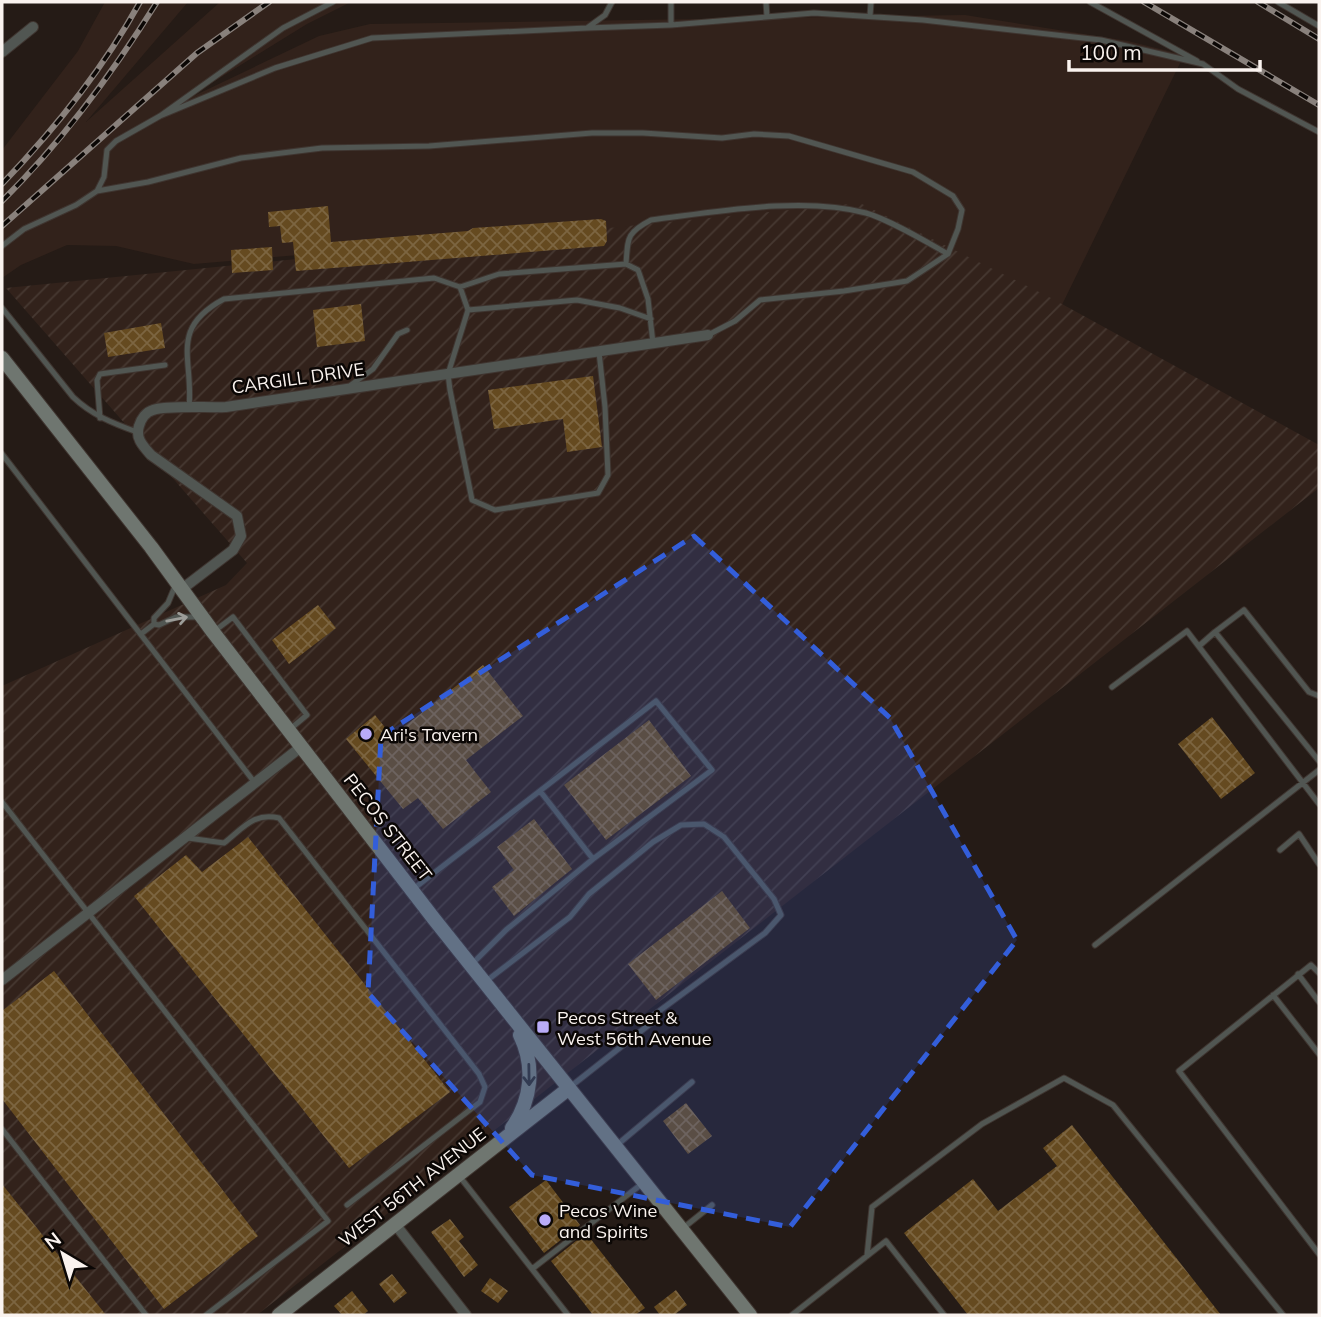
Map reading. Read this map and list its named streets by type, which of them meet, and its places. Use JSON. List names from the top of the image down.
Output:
{
  "streets": {
    "main road": ["PECOS STREET", "WEST 56TH AVENUE"],
    "street": ["CARGILL DRIVE"]
  },
  "crossings": [
    ["PECOS STREET", "WEST 56TH AVENUE"]
  ],
  "places": {
    "other": ["Ari's Tavern", "Pecos Wine and Spirits"],
    "transit": ["Pecos Street & West 56th Avenue"]
  },
  "scale_bar": "100 m",
  "north": "top left"
}
